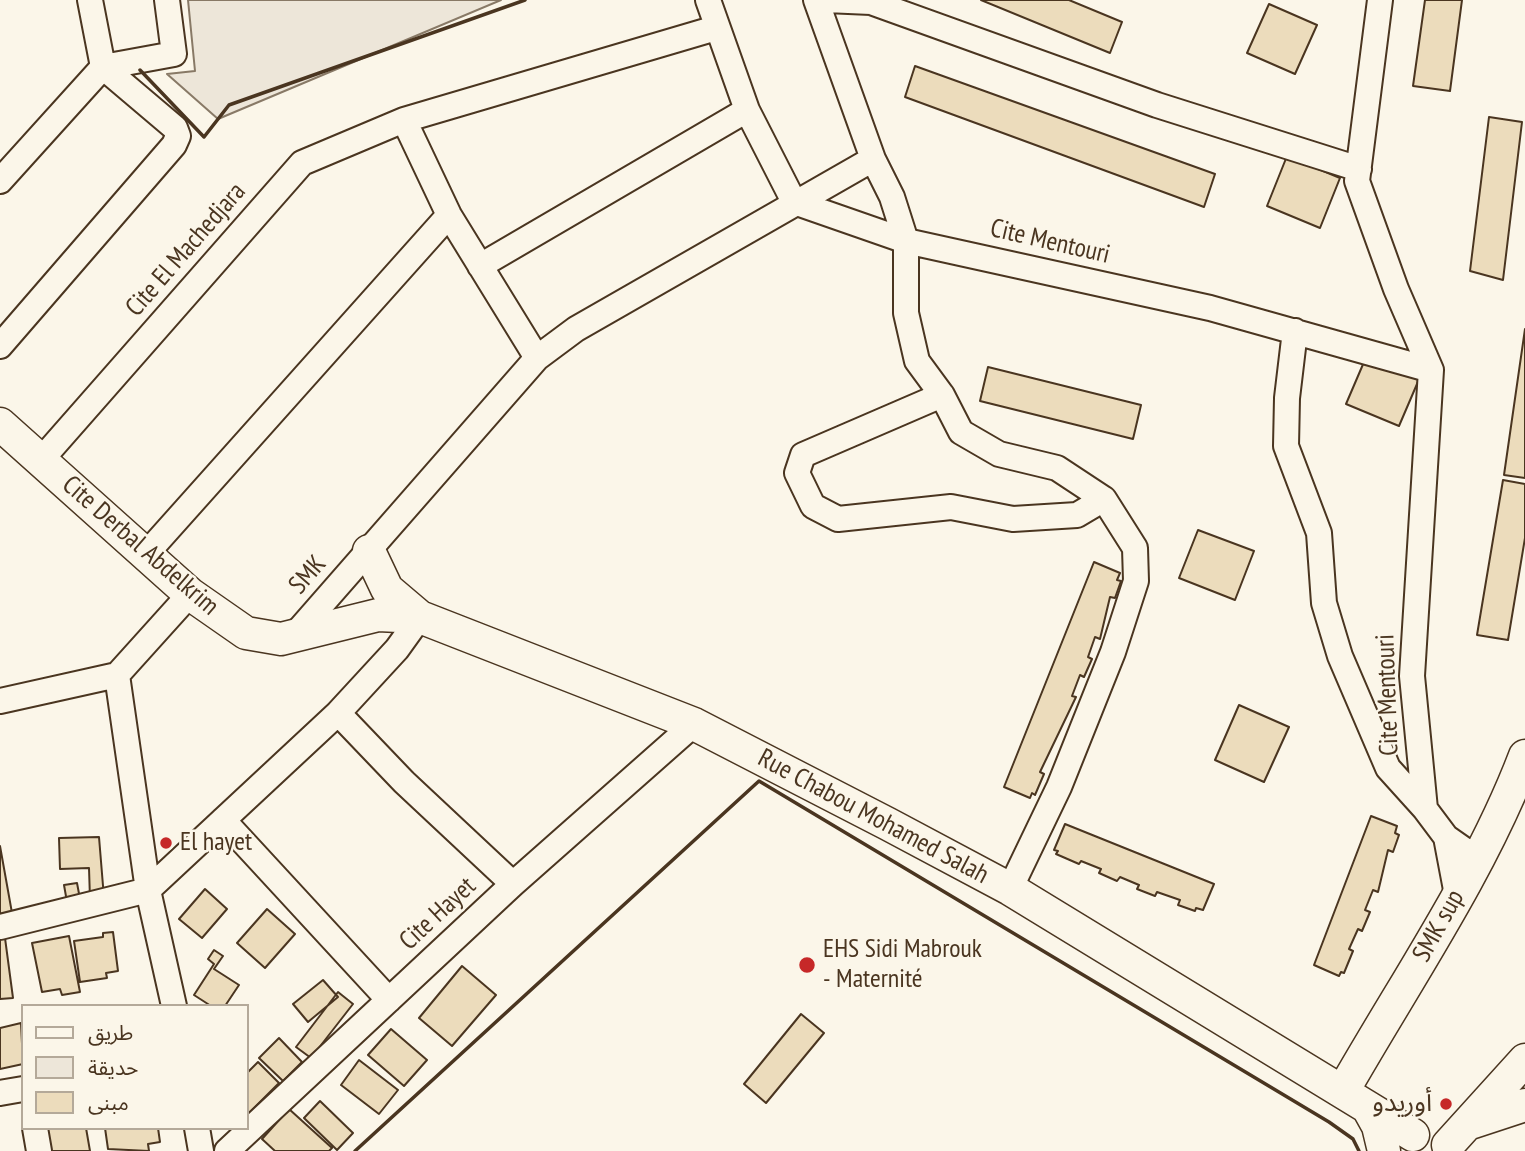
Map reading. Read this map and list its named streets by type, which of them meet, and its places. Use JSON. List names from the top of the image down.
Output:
{
  "streets": {
    "main road": ["Cite Derbal Abdelkrim", "Rue Chabou Mohamed Salah", "SMK sup"],
    "street": [
      "Cite Mentouri",
      "Cite El Machedjara",
      "SMK",
      "Cite Hayet"
    ]
  },
  "crossings": [
    ["Cite Mentouri", "SMK sup"],
    ["Cite El Machedjara", "Cite Derbal Abdelkrim"],
    ["Cite Derbal Abdelkrim", "SMK"],
    ["Cite Derbal Abdelkrim", "Rue Chabou Mohamed Salah"],
    ["SMK", "Rue Chabou Mohamed Salah"],
    ["Rue Chabou Mohamed Salah", "Cite Hayet"],
    ["Rue Chabou Mohamed Salah", "SMK sup"]
  ],
  "places": ["El hayet", "EHS Sidi Mabrouk - Maternité", "أوريدو"],
  "legend": ["طريق", "حديقة", "مبنى"]
}
